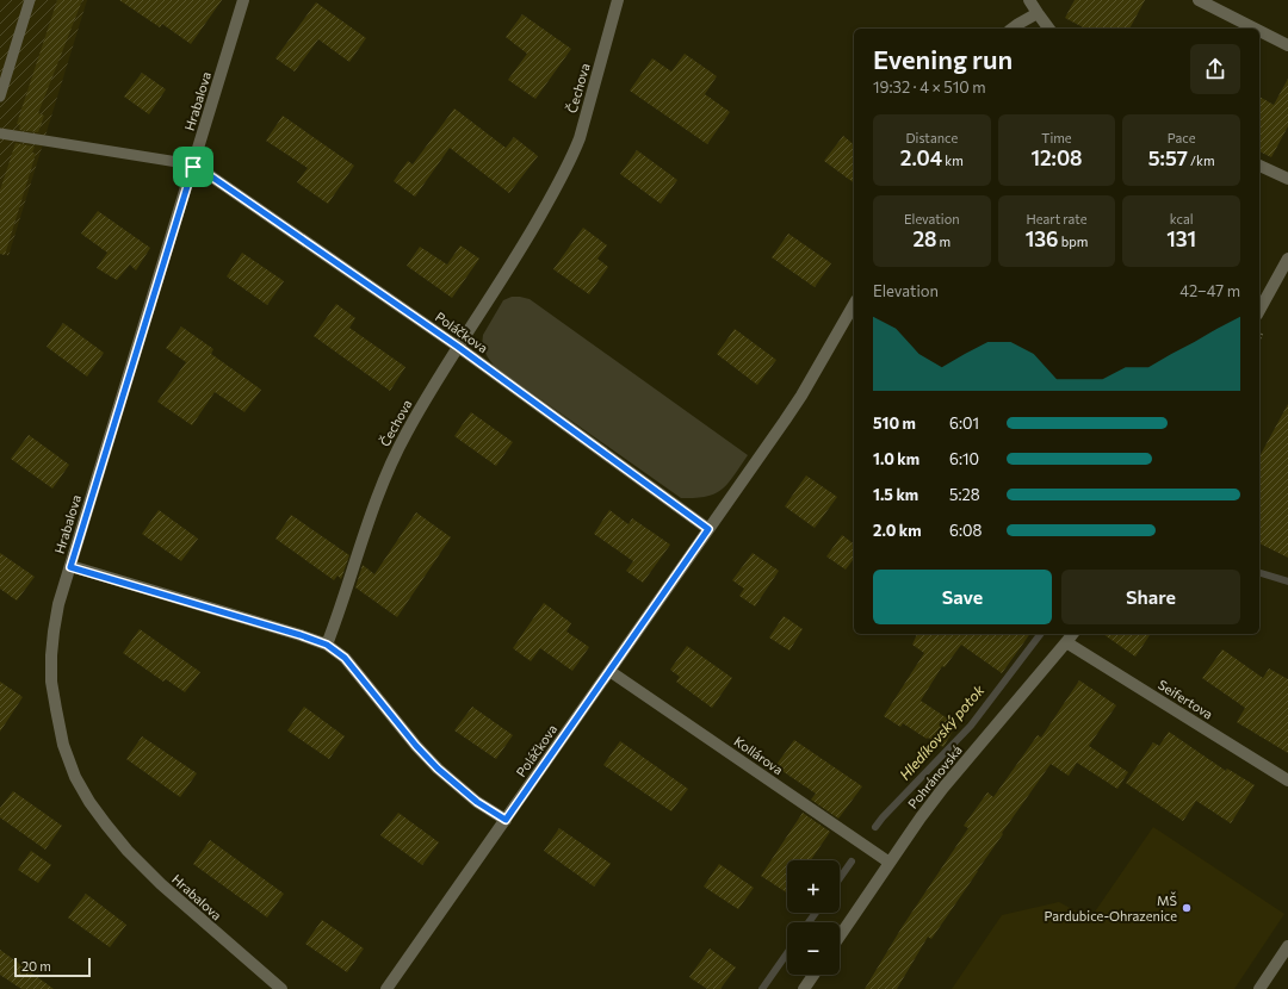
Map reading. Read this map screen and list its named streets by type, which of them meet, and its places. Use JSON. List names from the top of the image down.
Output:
{
  "streets": {
    "street": [
      "Čechova",
      "Hrabalova",
      "Poláčkova",
      "Seifertova",
      "Kollárova",
      "Pohránovská"
    ]
  },
  "crossings": [
    ["Čechova", "Poláčkova"],
    ["Hrabalova", "Poláčkova"],
    ["Poláčkova", "Kollárova"],
    ["Seifertova", "Pohránovská"],
    ["Kollárova", "Pohránovská"]
  ],
  "water": ["Hledíkovský potok"],
  "places": ["MŠ Pardubice-Ohrazenice"],
  "scale_bar": "20 m",
  "page": {
    "heading": ["Evening run", "19:32 · 4 × 510 m"],
    "stats": [
      ["Distance", "2.04 km"],
      ["Time", "12:08"],
      ["Pace", "5:57 /km"],
      ["Elevation", "28 m"],
      ["Heart rate", "136 bpm"],
      ["kcal", "131"]
    ],
    "chart": ["Elevation", "42–47 m"],
    "list": [
      {
        "name": "510 m",
        "note": "6:01"
      },
      {
        "name": "1.0 km",
        "note": "6:10"
      },
      {
        "name": "1.5 km",
        "note": "5:28"
      },
      {
        "name": "2.0 km",
        "note": "6:08"
      }
    ],
    "buttons": ["Save", "Share"],
    "map_buttons": ["+", "−"],
    "scale": "20 m"
  }
}
